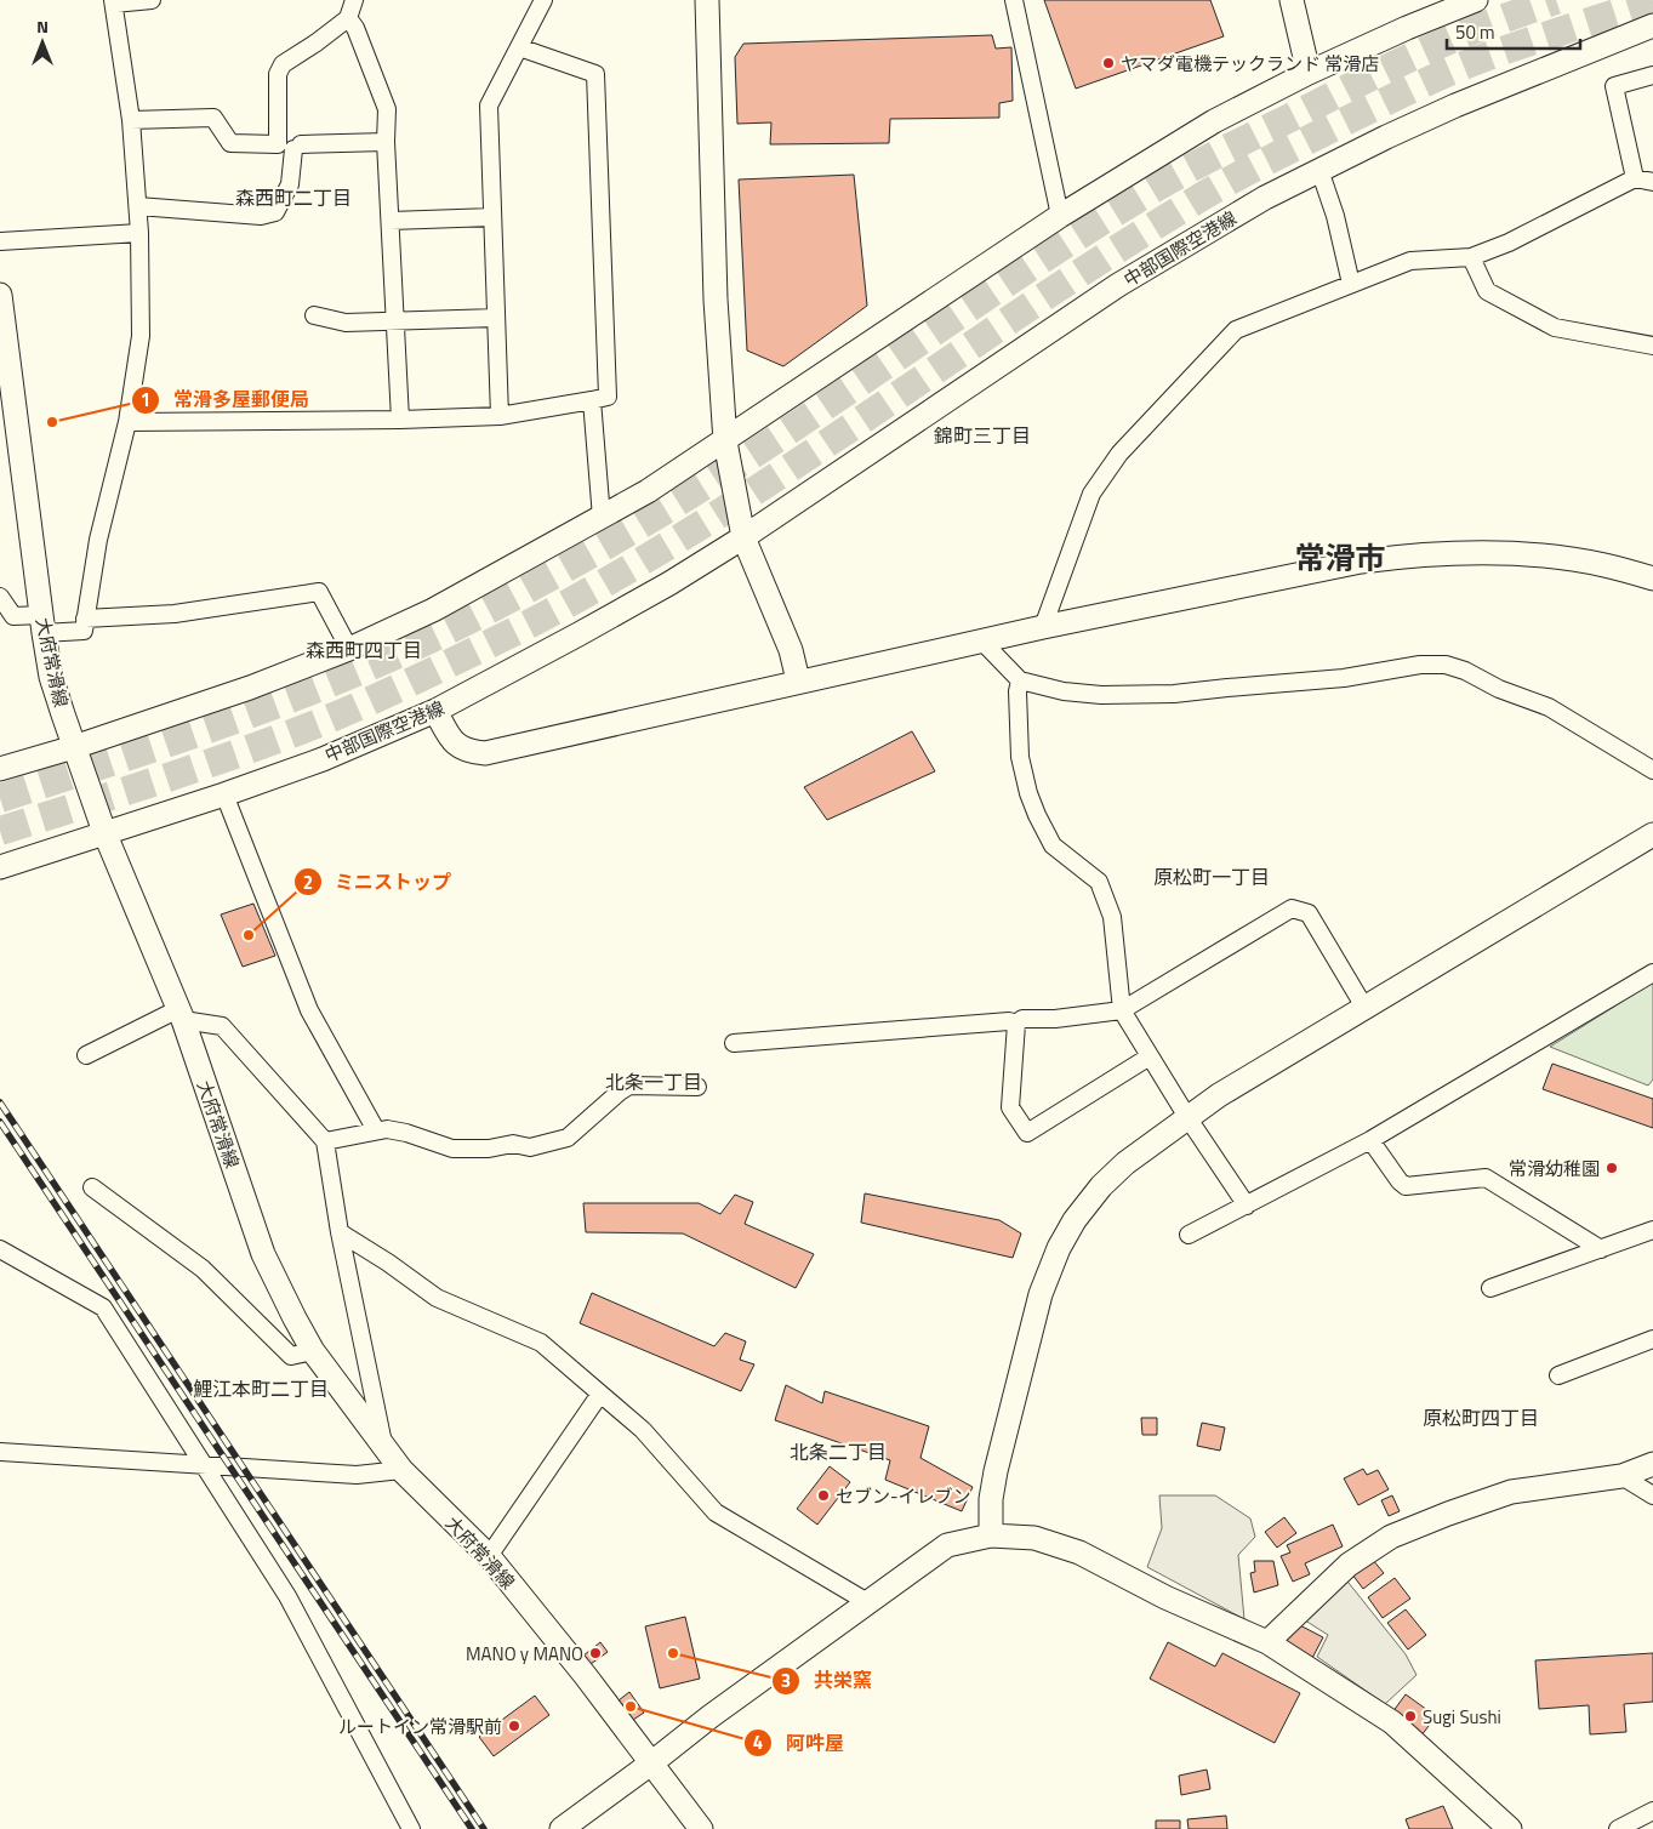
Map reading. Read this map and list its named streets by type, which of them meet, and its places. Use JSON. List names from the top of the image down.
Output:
{
  "streets": {
    "main road": ["中部国際空港線", "大府常滑線"]
  },
  "crossings": [
    ["中部国際空港線", "大府常滑線"]
  ],
  "districts": [
    "森西町二丁目",
    "錦町三丁目",
    "常滑市",
    "森西町四丁目",
    "原松町一丁目",
    "北条一丁目",
    "鯉江本町二丁目",
    "原松町四丁目",
    "北条二丁目"
  ],
  "places": [
    "ヤマダ電機テックランド 常滑店",
    "常滑多屋郵便局",
    "ミニストップ",
    "常滑幼稚園",
    "セブン-イレブン",
    "MANO y MANO",
    "共栄窯",
    "阿吽屋",
    "Sugi Sushi",
    "ルートイン常滑駅前"
  ],
  "scale_bar": "50 m",
  "north": "top"
}
